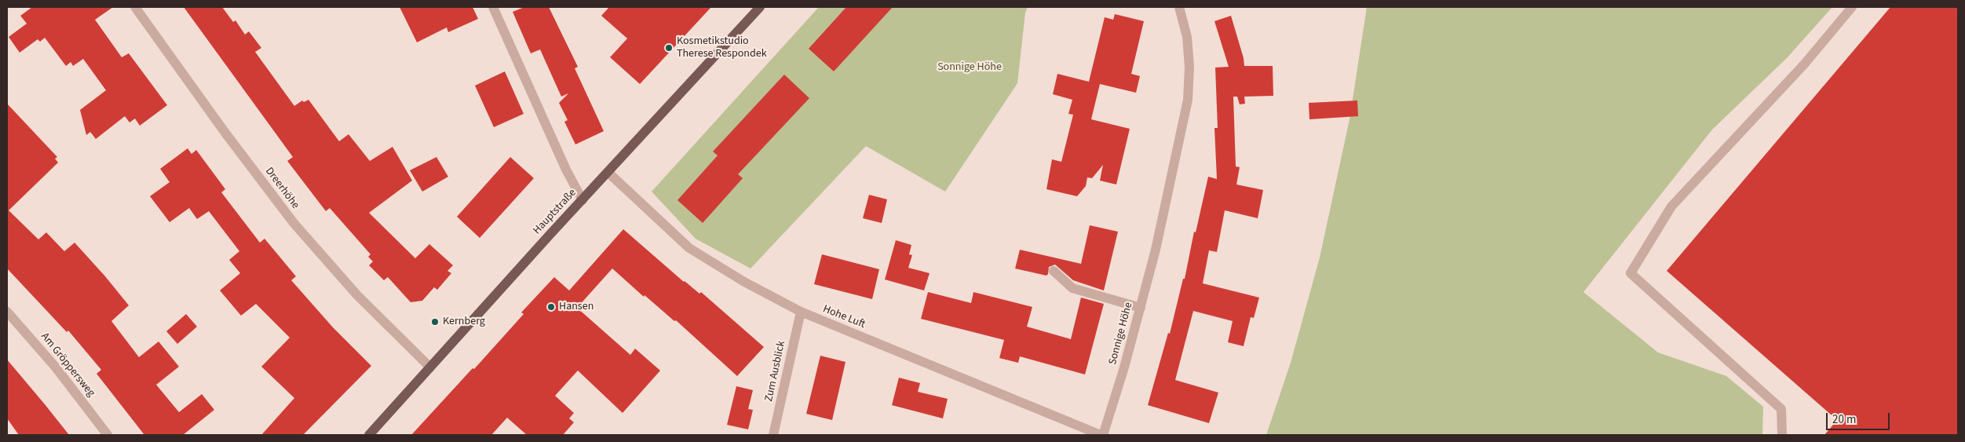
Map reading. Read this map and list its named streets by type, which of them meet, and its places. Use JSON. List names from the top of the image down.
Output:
{
  "streets": {
    "main road": ["Hauptstraße"],
    "street": [
      "Dreerhöhe",
      "Hohe Luft",
      "Sonnige Höhe",
      "Am Gröppersweg",
      "Zum Ausblick"
    ]
  },
  "crossings": [
    ["Dreerhöhe", "Hauptstraße"],
    ["Hauptstraße", "Hohe Luft"],
    ["Hohe Luft", "Sonnige Höhe"],
    ["Hohe Luft", "Zum Ausblick"]
  ],
  "parks": ["Sonnige Höhe"],
  "places": ["Kosmetikstudio Therese Respondek", "Hansen", "Kernberg"],
  "scale_bar": "20 m"
}
